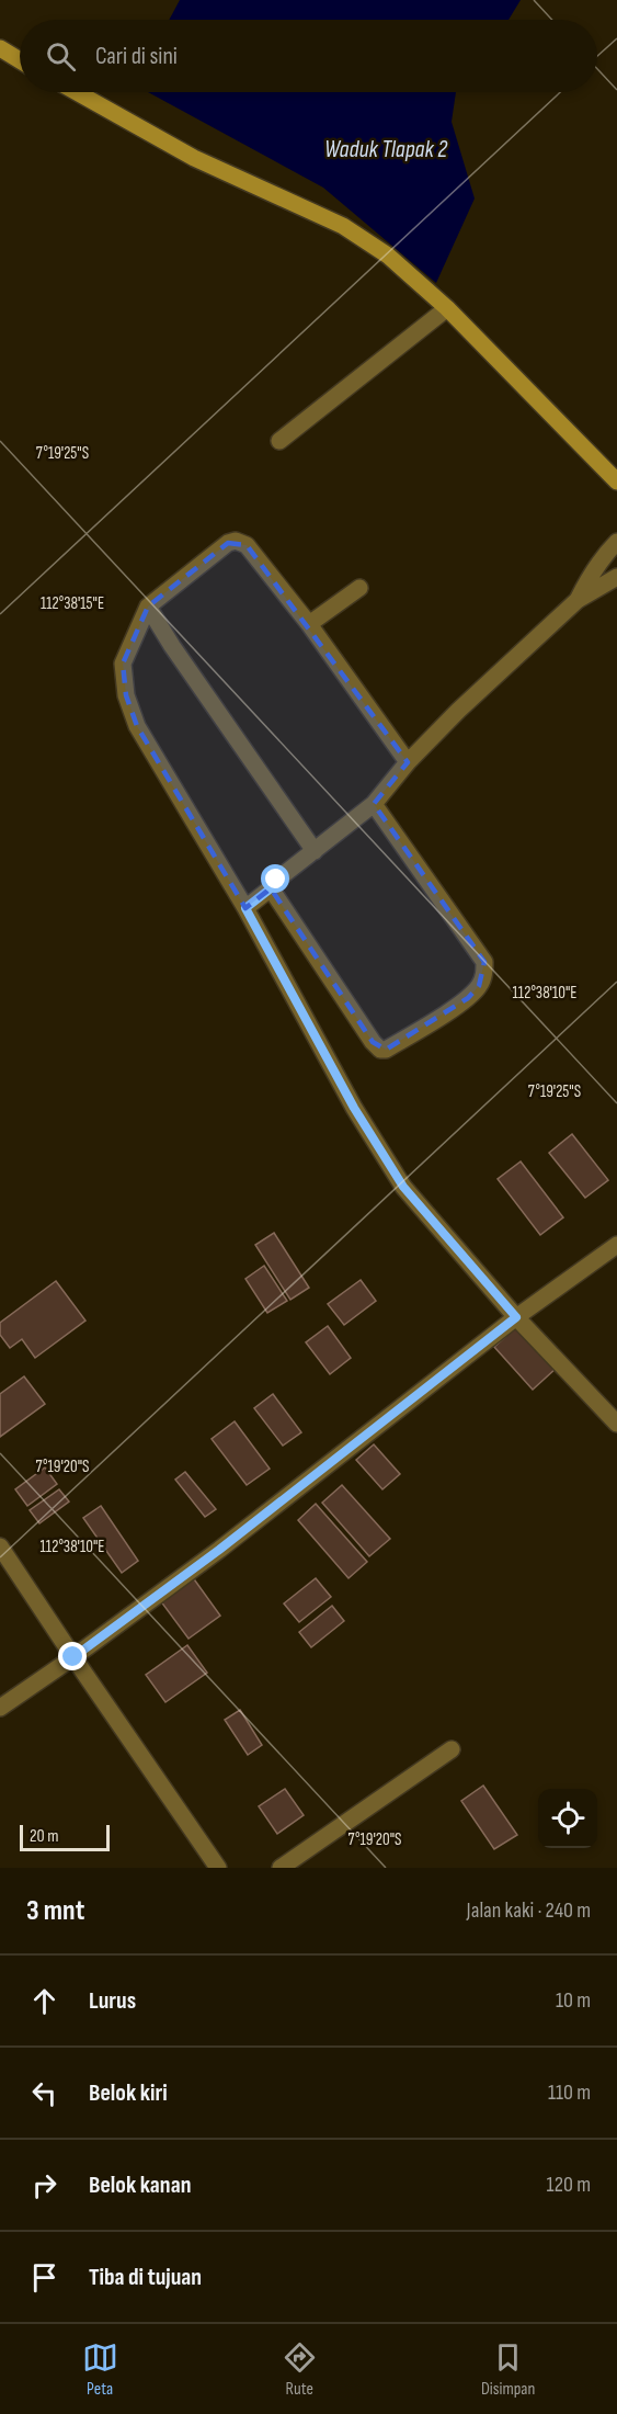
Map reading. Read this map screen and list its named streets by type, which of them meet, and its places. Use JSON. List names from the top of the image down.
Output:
{
  "water": ["Waduk Tlapak 2"],
  "scale_bar": "20 m",
  "page": {
    "search": "Cari di sini",
    "scale": "20 m",
    "heading": ["3 mnt", "Jalan kaki · 240 m"],
    "list": [
      ["Lurus", "10 m"],
      ["Belok kiri", "110 m"],
      ["Belok kanan", "120 m"],
      "Tiba di tujuan"
    ],
    "nav": ["Peta", "Rute", "Disimpan"]
  },
  "coordinates": [
    "7°19'25\"S",
    "112°38'15\"E",
    "112°38'10\"E",
    "7°19'20\"S"
  ]
}
